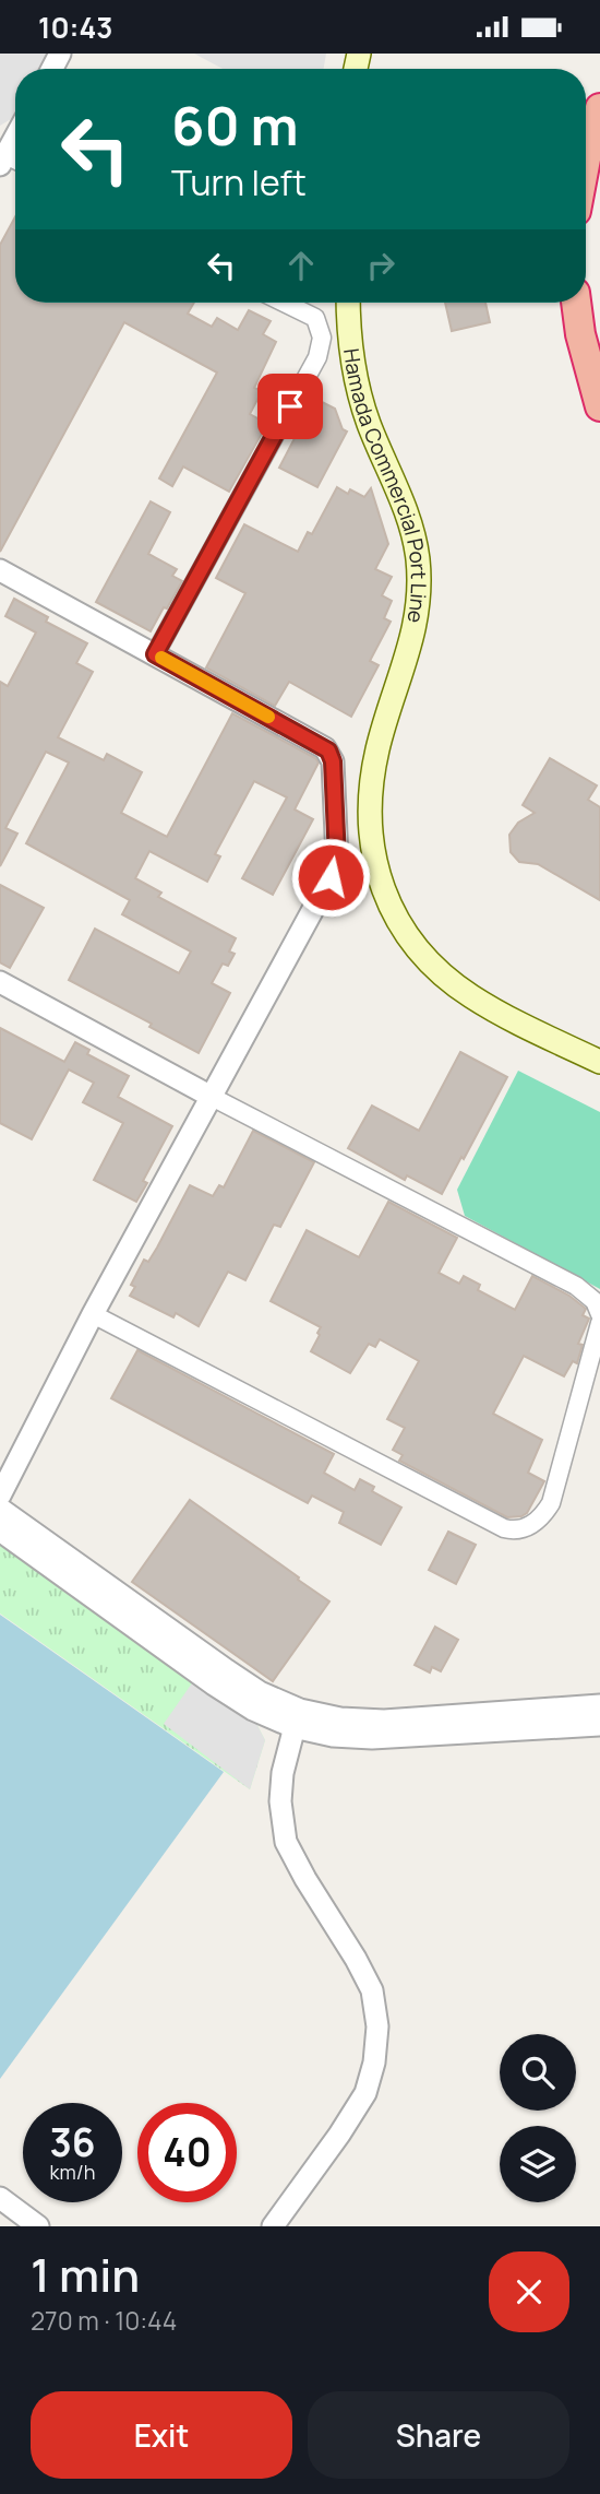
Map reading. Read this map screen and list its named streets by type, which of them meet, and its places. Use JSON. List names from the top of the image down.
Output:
{
  "streets": {
    "main road": ["Hamada Commercial Port Line"]
  },
  "page": {
    "status": "10:43",
    "turn": ["60 m", "Turn left"],
    "speed": "36 km/h",
    "limit": "40",
    "heading": ["1 min", "270 m · 10:44"],
    "buttons": ["Exit", "Share"]
  }
}
